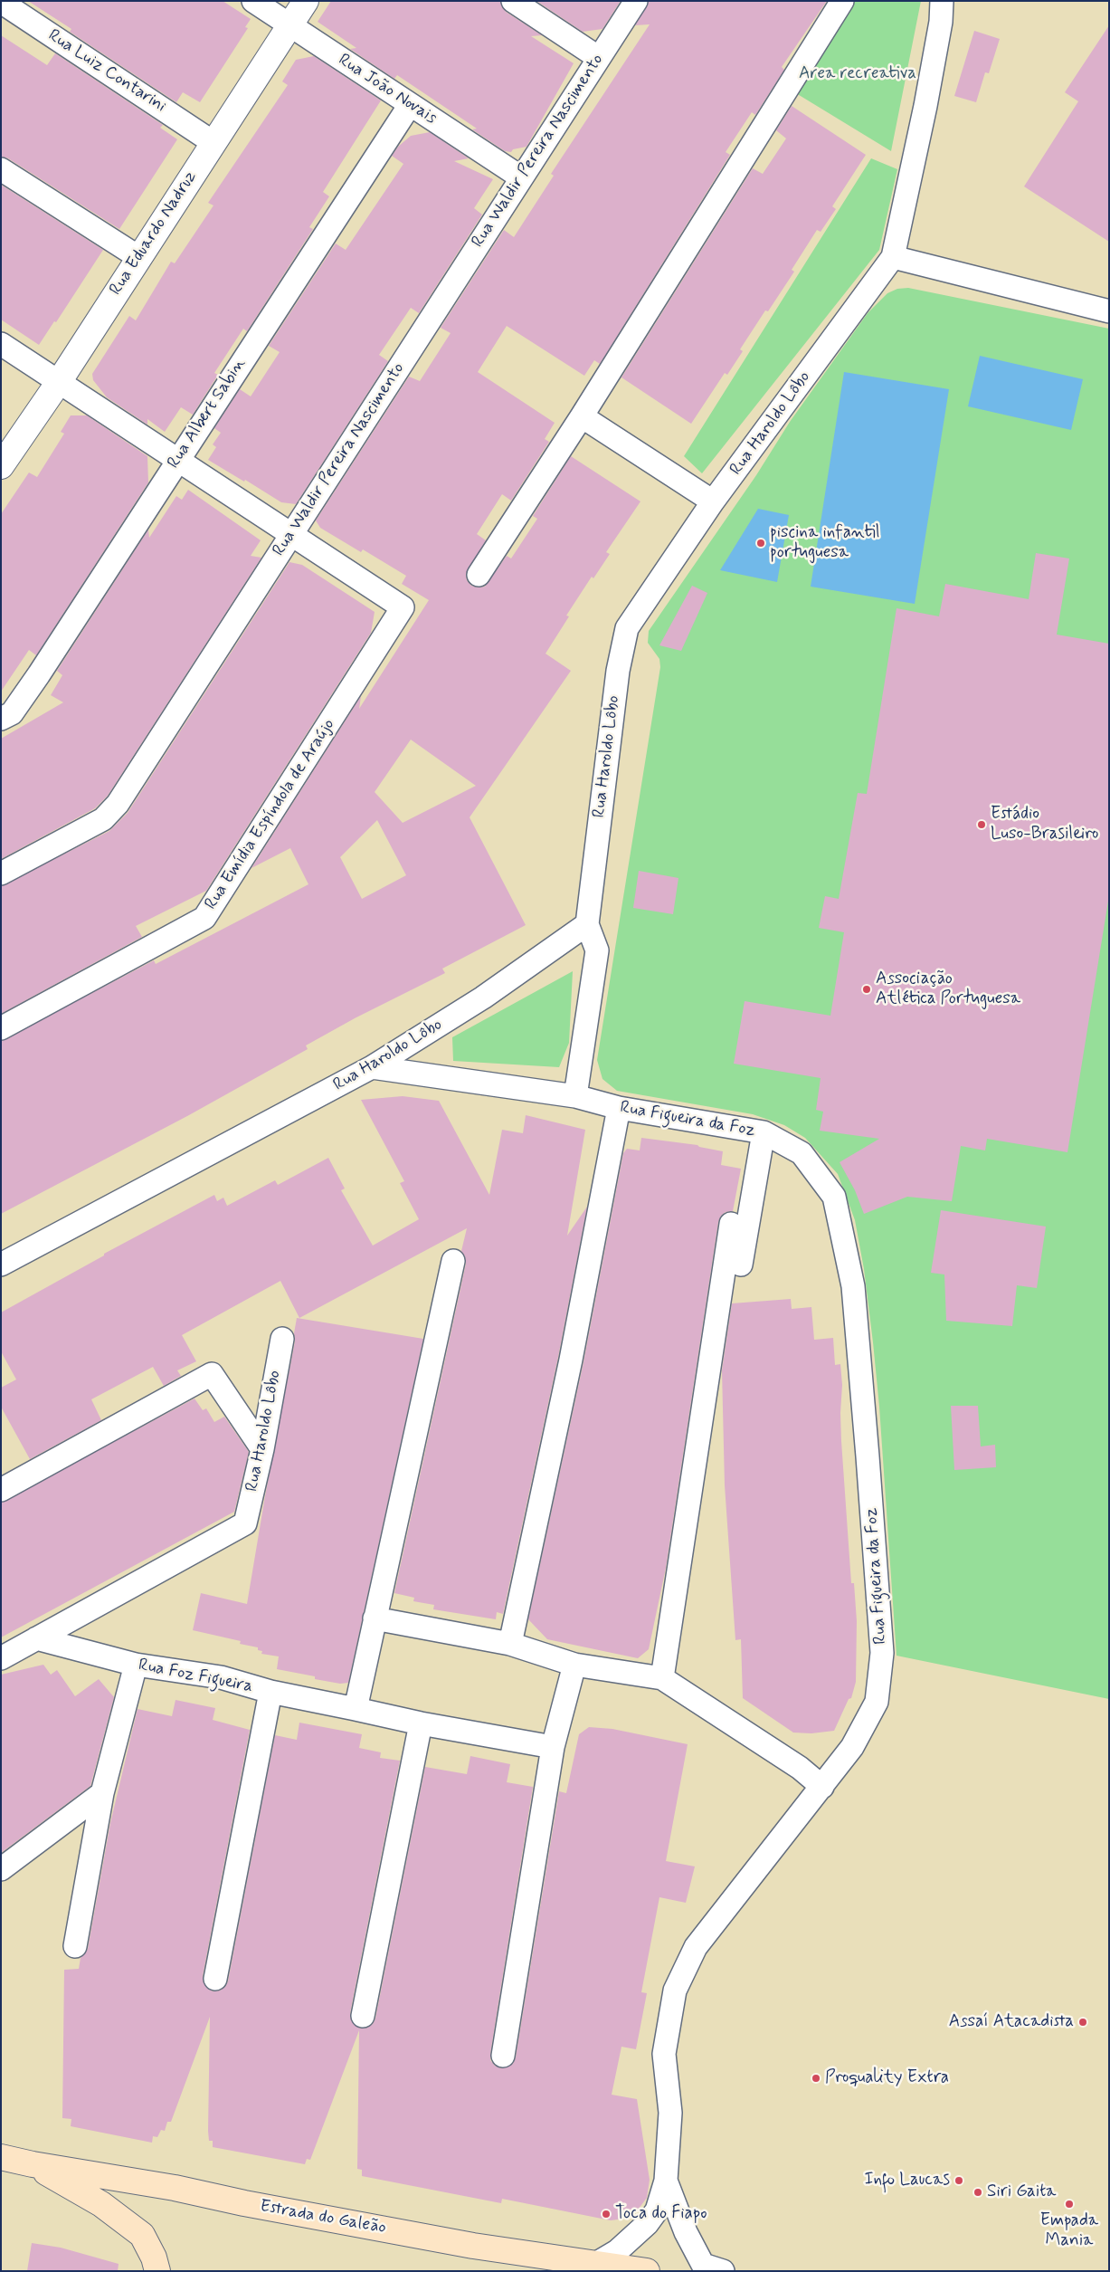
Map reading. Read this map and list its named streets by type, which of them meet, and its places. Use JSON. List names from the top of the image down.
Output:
{
  "streets": {
    "main road": ["Estrada do Galeão"],
    "street": [
      "Rua Luiz Contarini",
      "Rua João Novais",
      "Rua Waldir Pereira Nascimento",
      "Rua Eduardo Nadruz",
      "Rua Albert Sabin",
      "Rua Haroldo Lôbo",
      "Rua Emídia Espíndola de Araújo",
      "Rua Figueira da Foz",
      "Rua Foz Figueira"
    ]
  },
  "crossings": [
    ["Rua Luiz Contarini", "Rua Eduardo Nadruz"],
    ["Rua João Novais", "Rua Waldir Pereira Nascimento"],
    ["Rua João Novais", "Rua Eduardo Nadruz"],
    ["Rua João Novais", "Rua Albert Sabin"],
    ["Rua Waldir Pereira Nascimento", "Rua Emídia Espíndola de Araújo"],
    ["Rua Haroldo Lôbo", "Rua Figueira da Foz"],
    ["Rua Haroldo Lôbo", "Rua Foz Figueira"],
    ["Rua Figueira da Foz", "Estrada do Galeão"]
  ],
  "parks": ["Area recreativa"],
  "places": [
    "piscina infantil portuguesa",
    "Estádio Luso-Brasileiro",
    "Associação Atlética Portuguesa",
    "Assaí Atacadista",
    "Proquality Extra",
    "Info Laucas",
    "Siri Gaita",
    "Empada Mania",
    "Toca do Fiapo"
  ]
}
